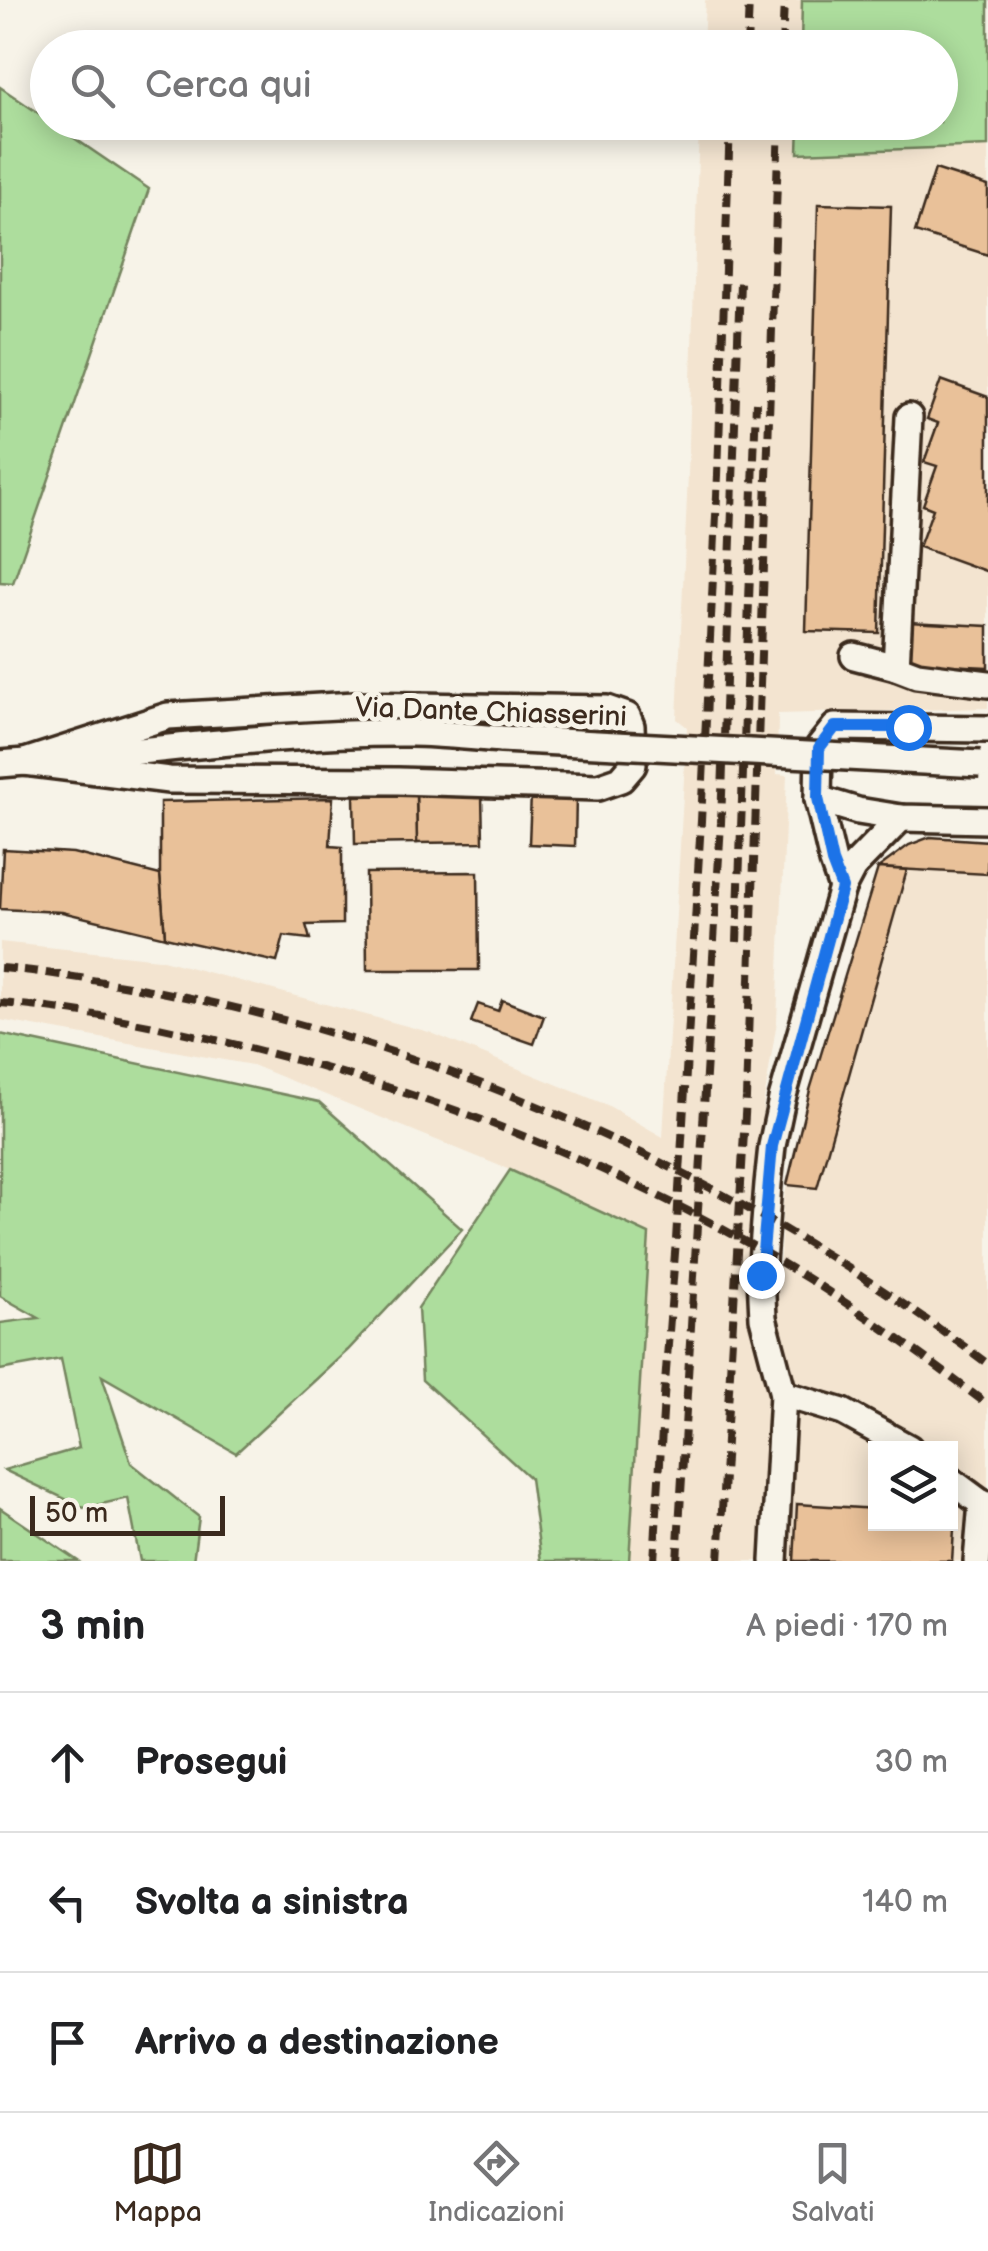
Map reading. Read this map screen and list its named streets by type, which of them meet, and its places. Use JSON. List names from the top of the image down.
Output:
{
  "streets": {
    "street": ["Via Dante Chiasserini"]
  },
  "scale_bar": "50 m",
  "page": {
    "search": "Cerca qui",
    "scale": "50 m",
    "heading": ["3 min", "A piedi · 170 m"],
    "list": [
      ["Prosegui", "30 m"],
      ["Svolta a sinistra", "140 m"],
      "Arrivo a destinazione"
    ],
    "nav": ["Mappa", "Indicazioni", "Salvati"]
  }
}
